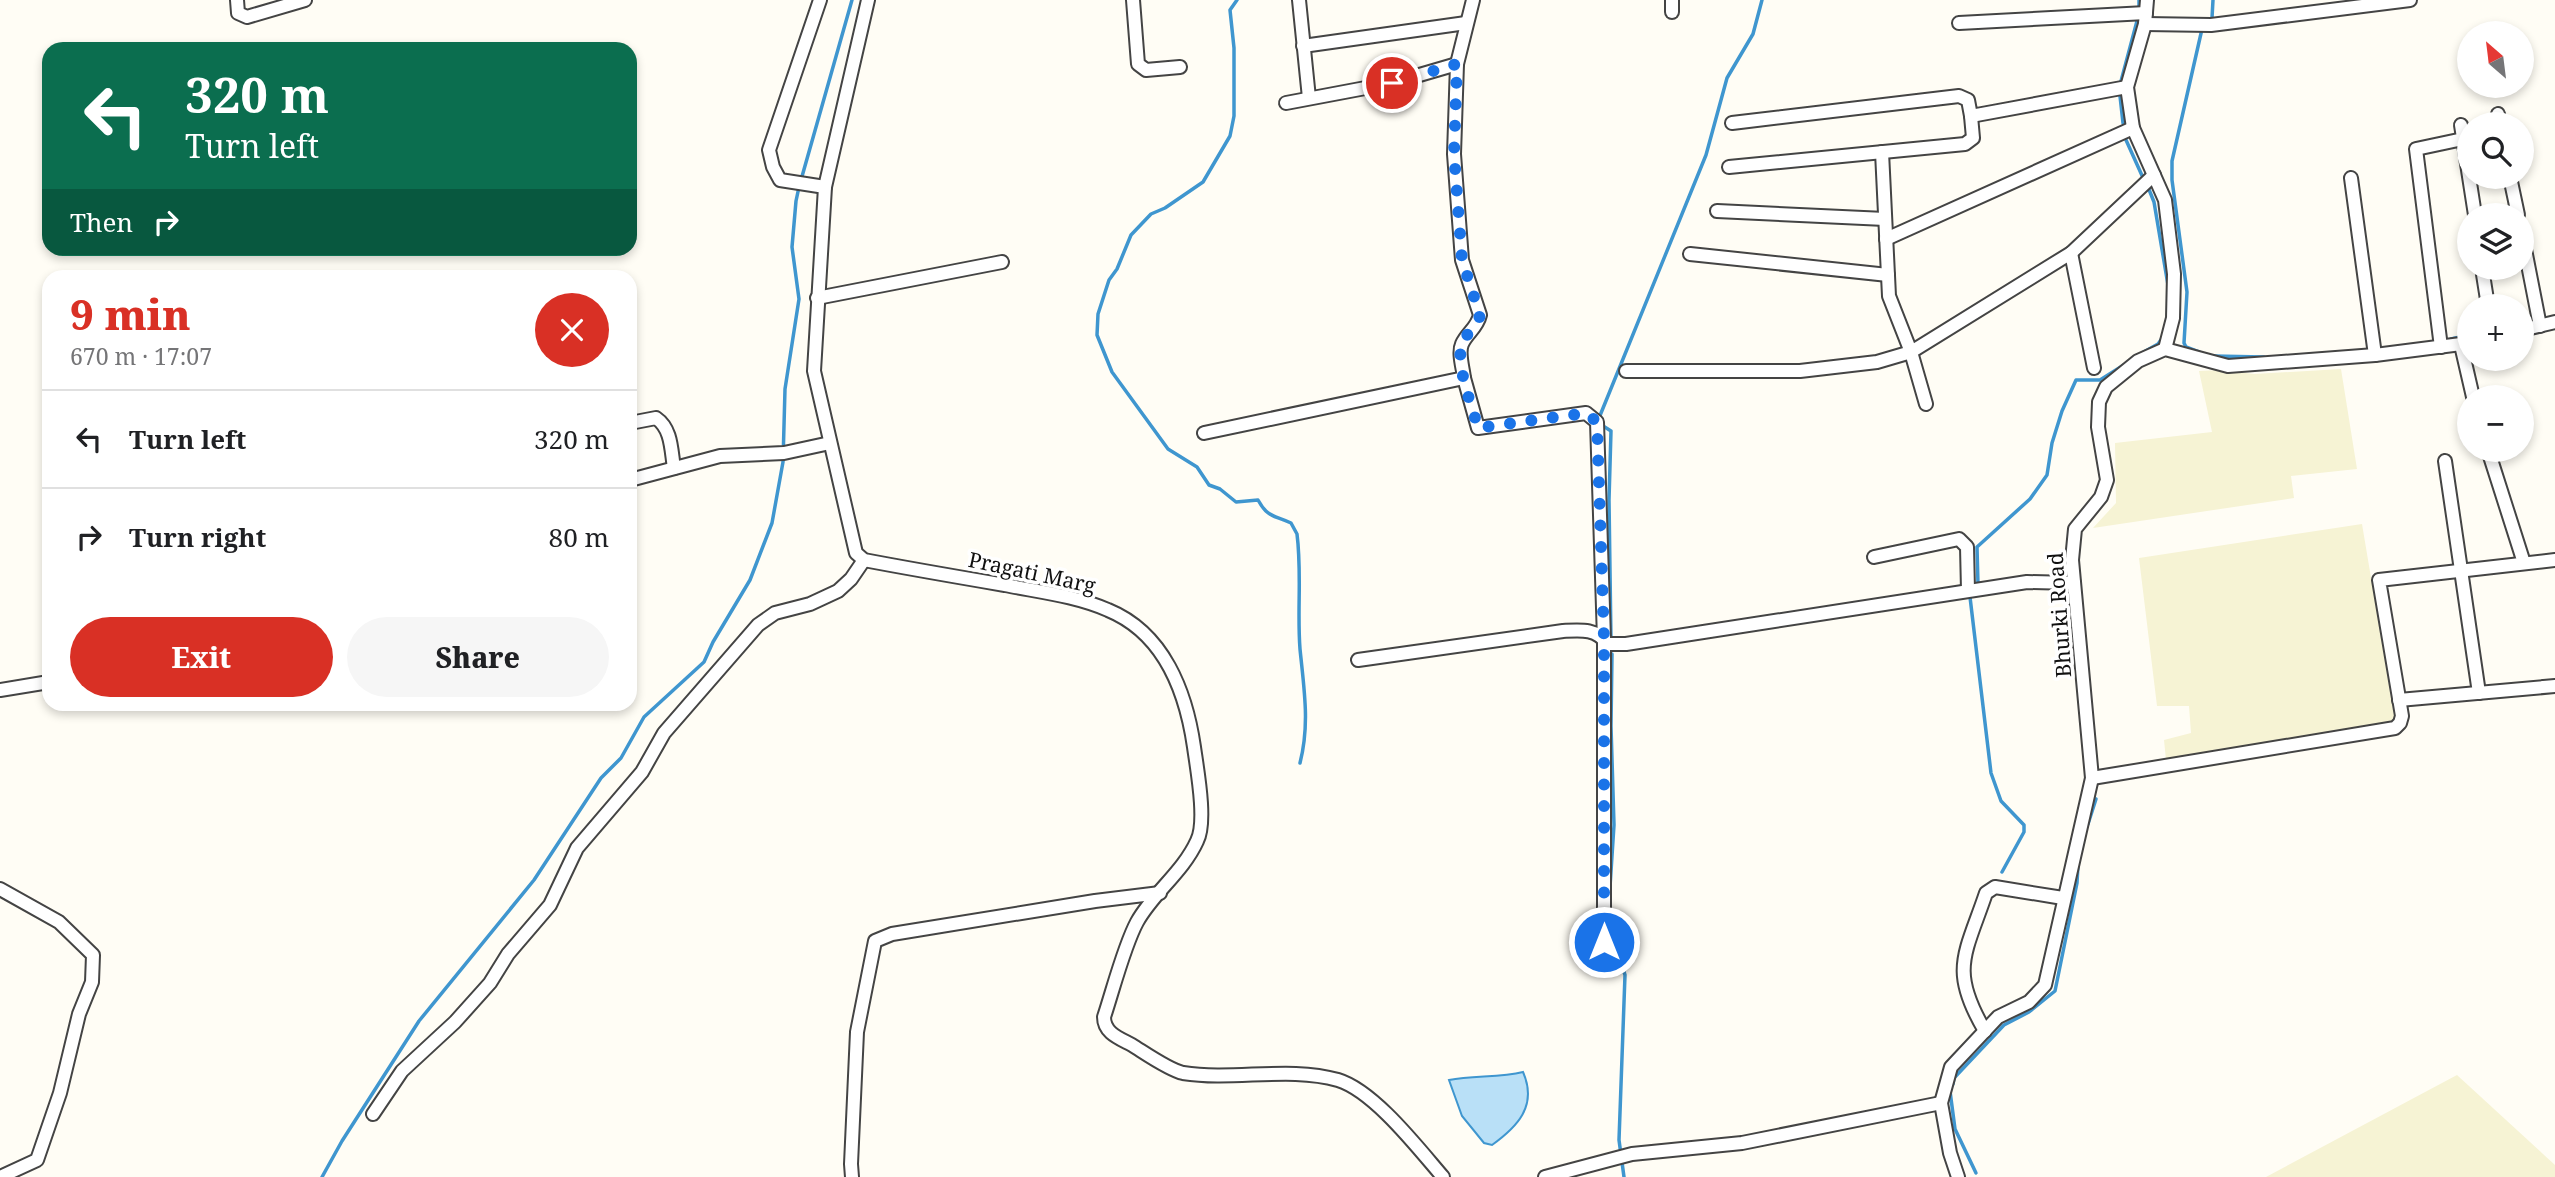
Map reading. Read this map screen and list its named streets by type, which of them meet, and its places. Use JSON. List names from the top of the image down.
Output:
{
  "streets": {
    "street": ["Pragati Marg", "Bhurki Road"]
  },
  "north": "top left",
  "page": {
    "map_buttons": ["+", "−"],
    "turn": ["320 m", "Turn left"],
    "then": "Then",
    "heading": ["9 min", "670 m · 17:07"],
    "list": [
      {
        "name": "Turn left",
        "value": "320 m"
      },
      {
        "name": "Turn right",
        "value": "80 m"
      }
    ],
    "buttons": ["Exit", "Share"]
  }
}
